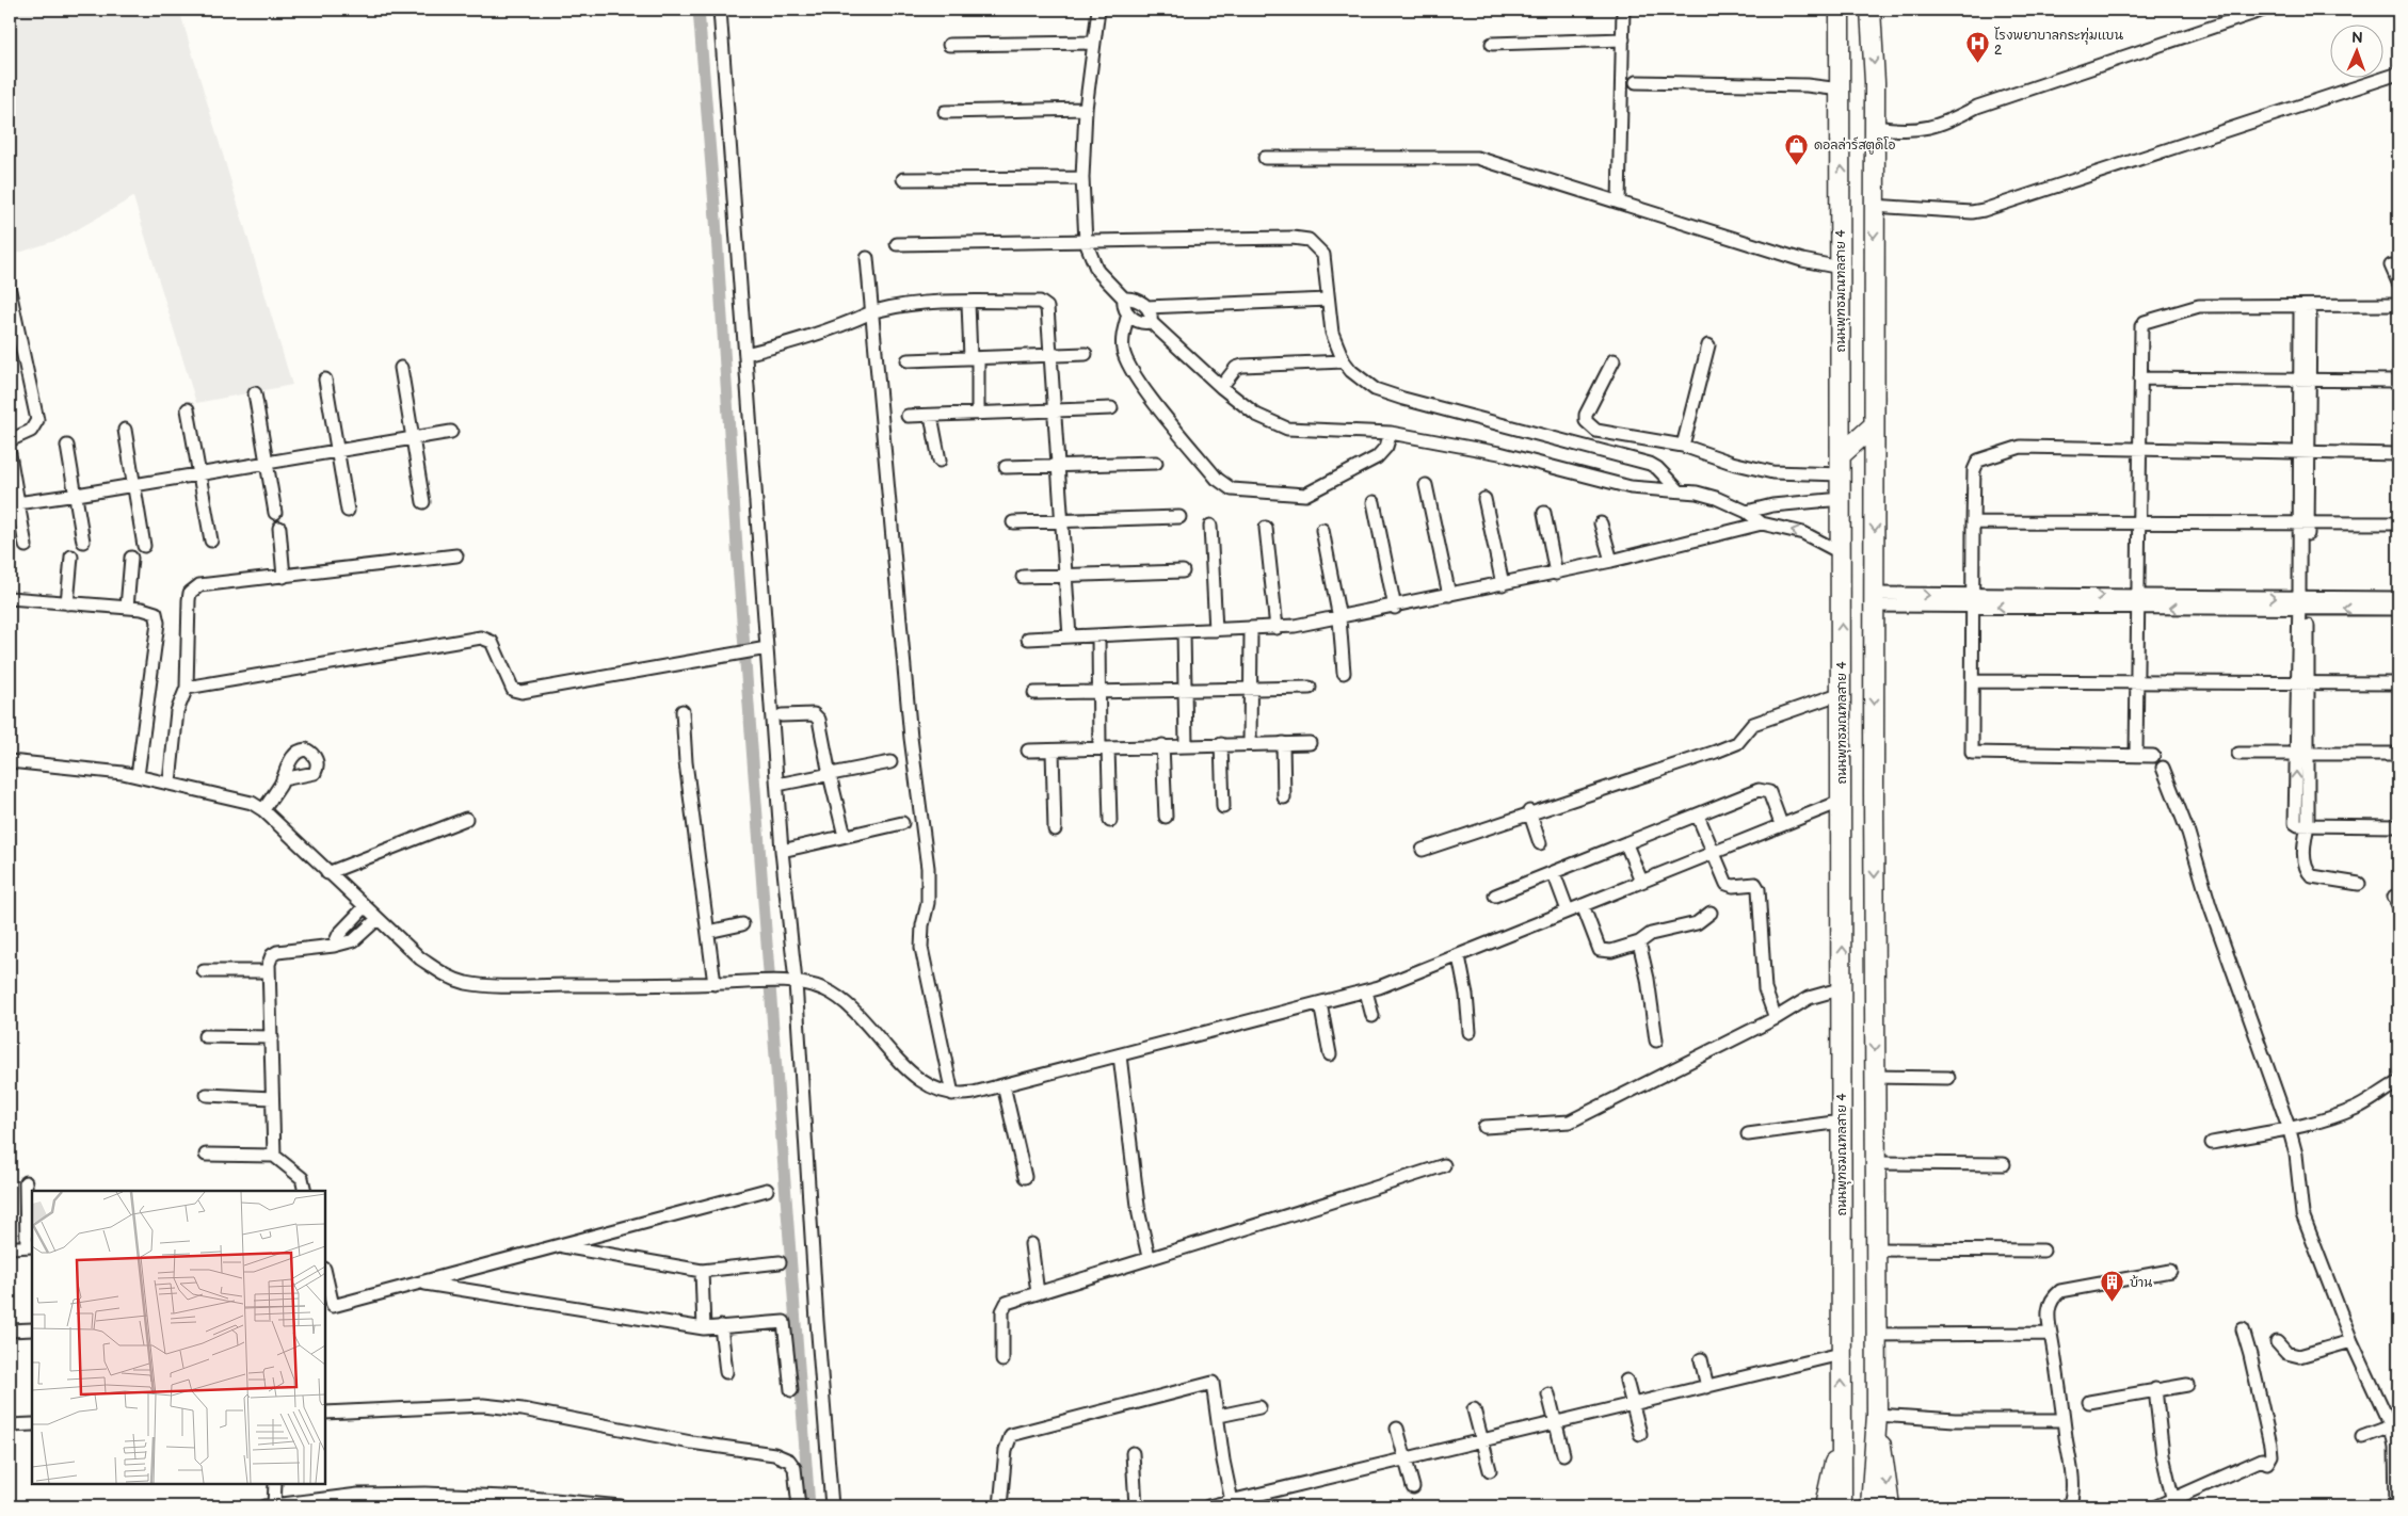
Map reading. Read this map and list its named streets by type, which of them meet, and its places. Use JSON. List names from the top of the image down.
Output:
{
  "streets": {
    "main road": ["ถนนพุทธมณฑลสาย 4"]
  },
  "places": {
    "hospital": ["โรงพยาบาลกระทุ่มแบน 2"],
    "shop": ["ดอลล่าร์สตูดิโอ"],
    "building": ["บ้าน"]
  },
  "north": "top"
}
